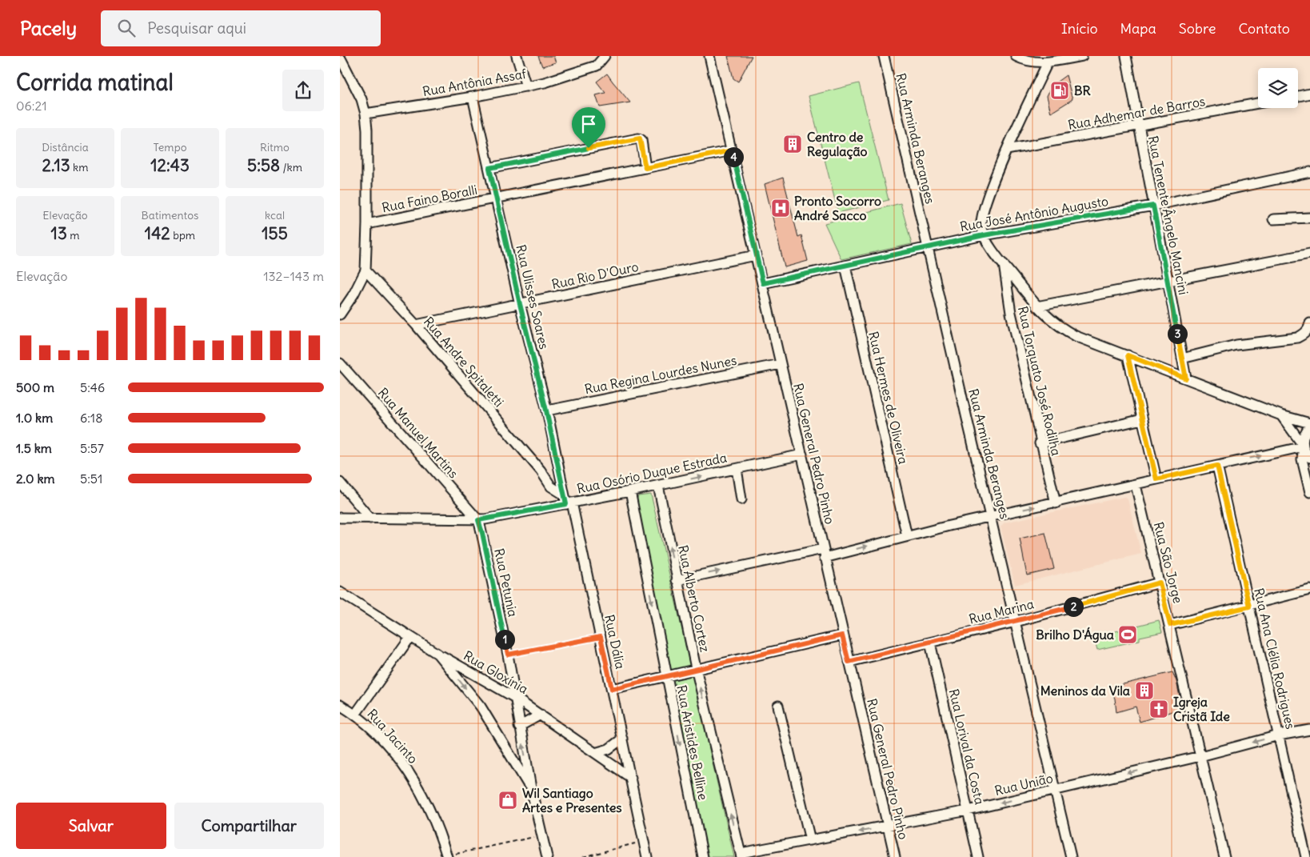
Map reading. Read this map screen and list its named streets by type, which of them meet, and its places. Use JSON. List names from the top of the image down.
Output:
{
  "streets": {
    "street": [
      "Rua Antônia Assaf",
      "Rua Adhemar de Barros",
      "Rua Arminda Beranges",
      "Rua Faino Boralli",
      "Rua José Antônio Augusto",
      "Rua Tenente Ângelo Mancini",
      "Rua Rio D'Ouro",
      "Rua Ulisses Soares",
      "Rua Andre Spitaletti",
      "Rua Regina Lourdes Nunes",
      "Rua Torquato José Rodilha",
      "Rua Hermes de Oliveira",
      "Rua Manuel Martins",
      "Rua General Pedro Pinho",
      "Rua Osório Duque Estrada",
      "Rua São Jorge",
      "Rua Petunia",
      "Rua Alberto Cortez",
      "Rua Marina",
      "Rua Dália",
      "Rua Ana Clélia Rodrigues",
      "Rua Gloxínia",
      "Rua Jacinto",
      "Rua Aristides Belline",
      "Rua Lorival da Costa",
      "Rua União"
    ]
  },
  "crossings": [
    ["Rua Antônia Assaf", "Rua Ulisses Soares"],
    ["Rua Adhemar de Barros", "Rua Tenente Ângelo Mancini"],
    ["Rua Arminda Beranges", "Rua José Antônio Augusto"],
    ["Rua Arminda Beranges", "Rua Marina"],
    ["Rua Arminda Beranges", "Rua União"],
    ["Rua Faino Boralli", "Rua Ulisses Soares"],
    ["Rua Faino Boralli", "Rua General Pedro Pinho"],
    ["Rua José Antônio Augusto", "Rua Tenente Ângelo Mancini"],
    ["Rua José Antônio Augusto", "Rua Hermes de Oliveira"],
    ["Rua José Antônio Augusto", "Rua General Pedro Pinho"],
    ["Rua Rio D'Ouro", "Rua Ulisses Soares"],
    ["Rua Rio D'Ouro", "Rua Andre Spitaletti"],
    ["Rua Rio D'Ouro", "Rua General Pedro Pinho"],
    ["Rua Ulisses Soares", "Rua Andre Spitaletti"],
    ["Rua Ulisses Soares", "Rua Regina Lourdes Nunes"],
    ["Rua Ulisses Soares", "Rua Osório Duque Estrada"],
    ["Rua Ulisses Soares", "Rua Dália"],
    ["Rua Regina Lourdes Nunes", "Rua General Pedro Pinho"],
    ["Rua Manuel Martins", "Rua Osório Duque Estrada"],
    ["Rua Manuel Martins", "Rua Petunia"],
    ["Rua General Pedro Pinho", "Rua Osório Duque Estrada"],
    ["Rua General Pedro Pinho", "Rua Marina"],
    ["Rua General Pedro Pinho", "Rua União"],
    ["Rua Osório Duque Estrada", "Rua Petunia"],
    ["Rua Osório Duque Estrada", "Rua Alberto Cortez"],
    ["Rua Osório Duque Estrada", "Rua Dália"],
    ["Rua Osório Duque Estrada", "Rua Aristides Belline"],
    ["Rua São Jorge", "Rua Marina"],
    ["Rua São Jorge", "Rua União"],
    ["Rua Petunia", "Rua Gloxínia"],
    ["Rua Alberto Cortez", "Rua União"],
    ["Rua Marina", "Rua Lorival da Costa"],
    ["Rua Dália", "Rua Gloxínia"],
    ["Rua Ana Clélia Rodrigues", "Rua União"],
    ["Rua Lorival da Costa", "Rua União"]
  ],
  "one_way": ["Rua Aristides Belline", "Rua União"],
  "places": {
    "fuel station": ["BR"],
    "building": ["Centro de Regulação", "Meninos da Vila"],
    "hospital": ["Pronto Socorro André Sacco"],
    "sports": ["Brilho D'Água"],
    "church": ["Igreja Cristã Ide"],
    "shop": ["Wil Santiago Artes e Presentes"]
  },
  "page": {
    "header": "Pacely",
    "search": "Pesquisar aqui",
    "nav": [
      "Início",
      "Mapa",
      "Sobre",
      "Contato"
    ],
    "heading": ["Corrida matinal", "06:21"],
    "stats": [
      ["Distância", "2.13 km"],
      ["Tempo", "12:43"],
      ["Ritmo", "5:58 /km"],
      ["Elevação", "13 m"],
      ["Batimentos", "142 bpm"],
      ["kcal", "155"]
    ],
    "pins": [
      "4",
      "3",
      "2",
      "1"
    ],
    "chart": ["Elevação", "132–143 m"],
    "list": [
      {
        "name": "500 m",
        "note": "5:46"
      },
      {
        "name": "1.0 km",
        "note": "6:18"
      },
      {
        "name": "1.5 km",
        "note": "5:57"
      },
      {
        "name": "2.0 km",
        "note": "5:51"
      }
    ],
    "buttons": ["Salvar", "Compartilhar"]
  }
}
